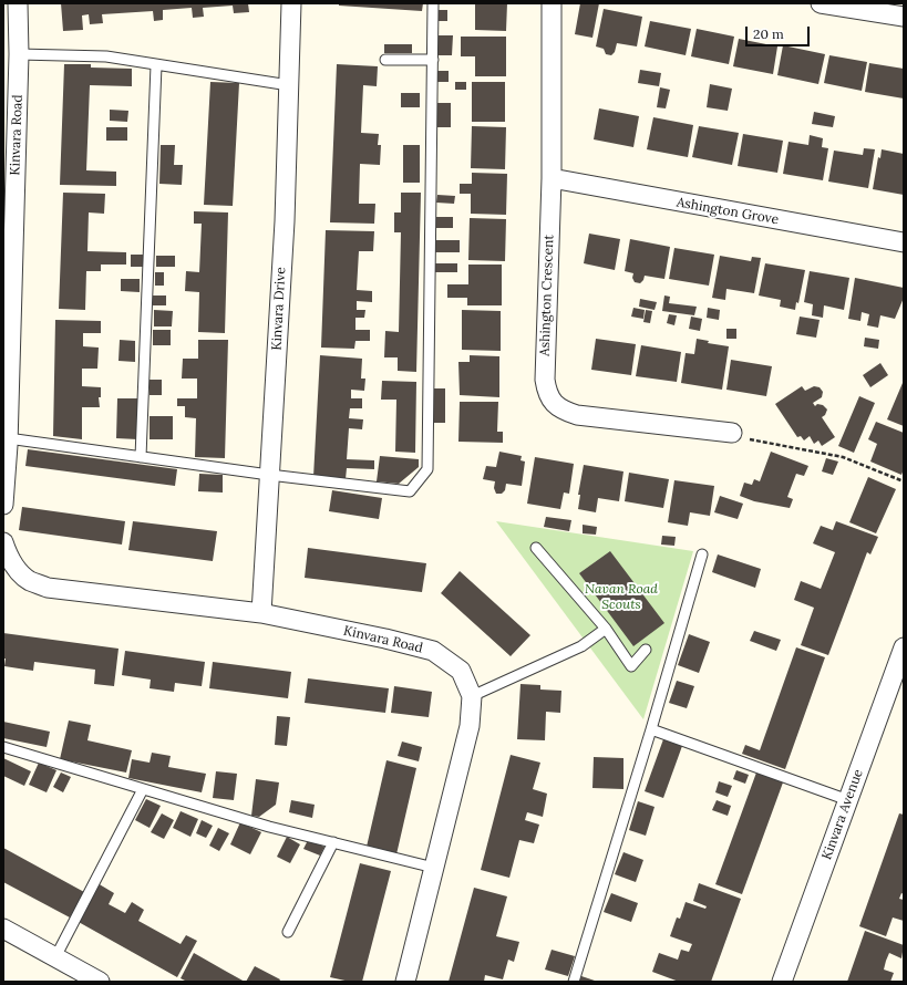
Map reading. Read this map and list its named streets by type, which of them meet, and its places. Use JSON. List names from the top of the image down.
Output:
{
  "streets": {
    "street": [
      "Kinvara Road",
      "Ashington Grove",
      "Ashington Crescent",
      "Kinvara Drive",
      "Kinvara Avenue"
    ]
  },
  "crossings": [
    ["Kinvara Road", "Kinvara Drive"],
    ["Ashington Grove", "Ashington Crescent"]
  ],
  "parks": ["Navan Road Scouts"],
  "scale_bar": "20 m"
}
